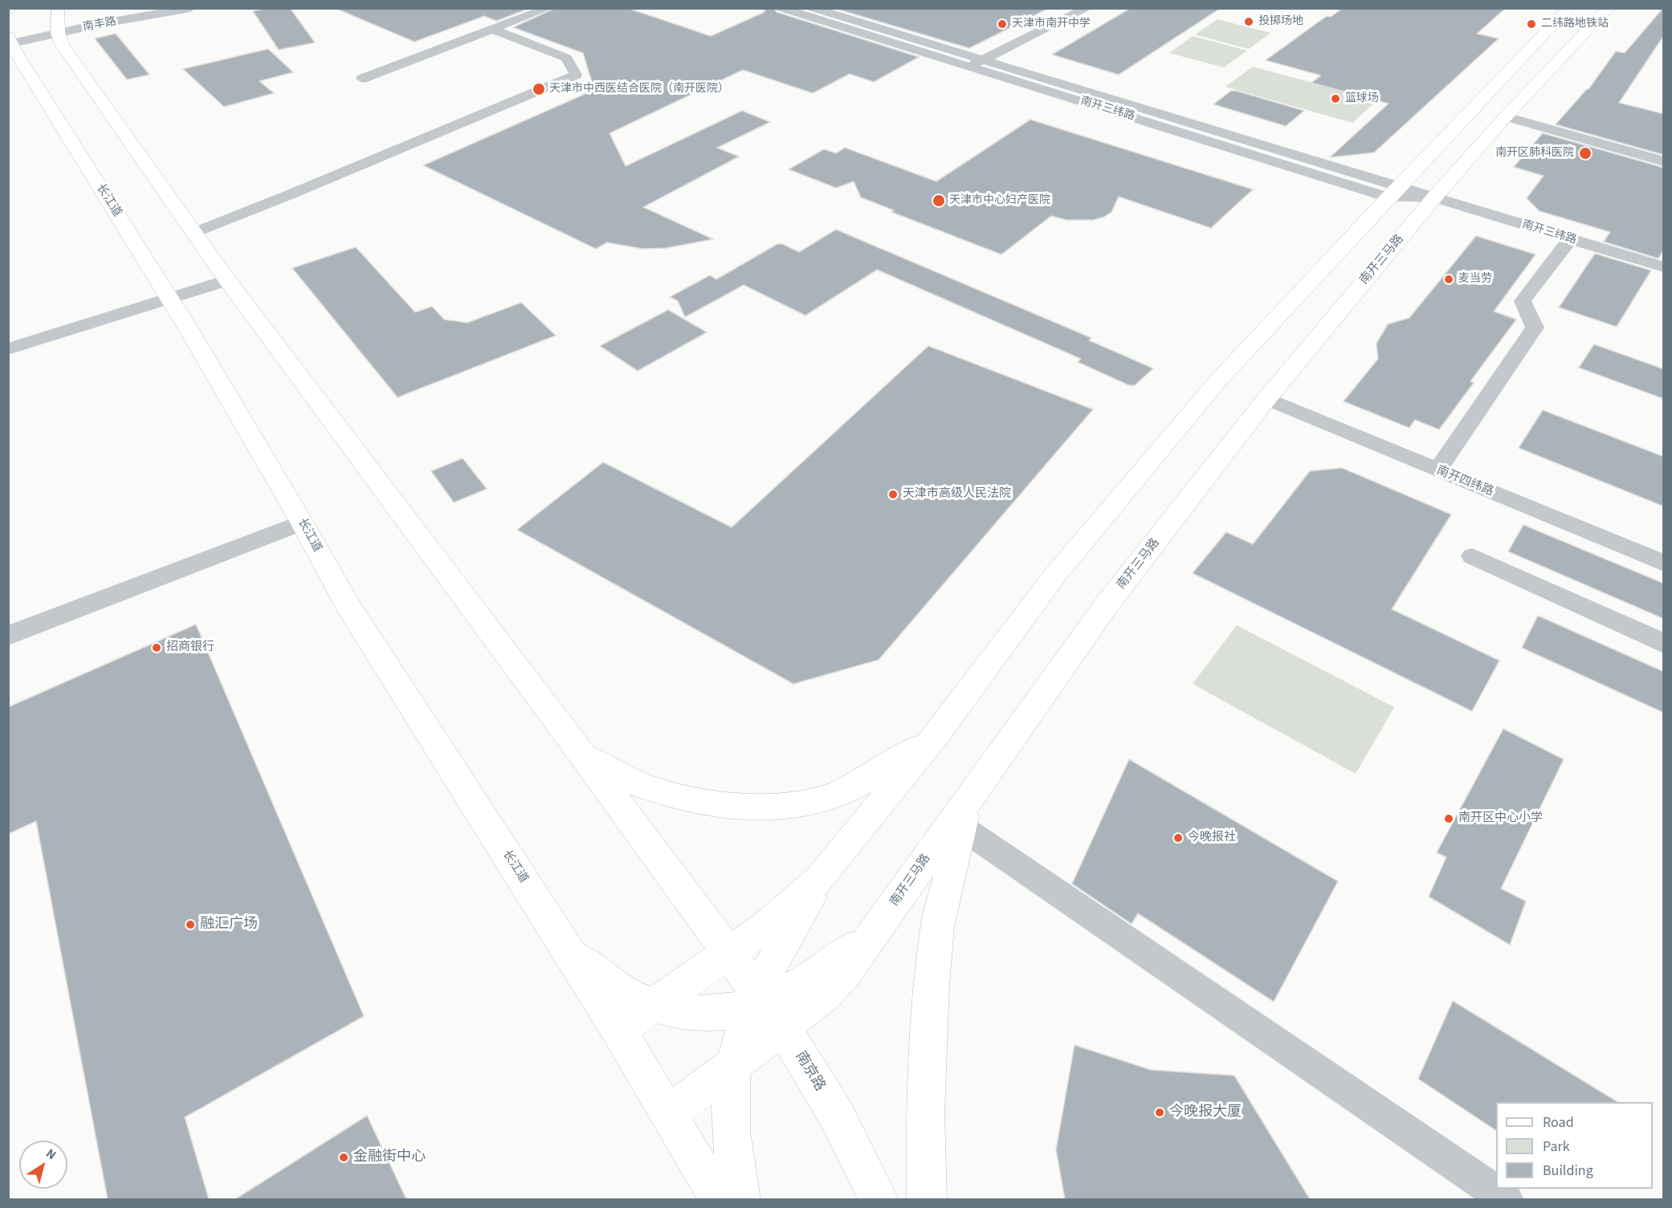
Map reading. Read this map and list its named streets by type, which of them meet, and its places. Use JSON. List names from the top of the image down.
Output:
{
  "streets": {
    "main road": ["长江道", "南开三马路", "南京路"],
    "street": ["南丰路", "南开三纬路", "南开四纬路"]
  },
  "crossings": [
    ["南丰路", "长江道"],
    ["南开三纬路", "南开三马路"],
    ["南开三马路", "南开四纬路"],
    ["南开三马路", "南京路"]
  ],
  "places": [
    "投掷场地",
    "天津市南开中学",
    "二纬路地铁站",
    "天津市中西医结合医院（南开医院）",
    "篮球场",
    "南开区肺科医院",
    "天津市中心妇产医院",
    "麦当劳",
    "天津市高级人民法院",
    "招商银行",
    "南开区中心小学",
    "今晚报社",
    "融汇广场",
    "今晚报大厦",
    "金融街中心"
  ],
  "legend": ["Road", "Park", "Building"],
  "north": "top right"
}
